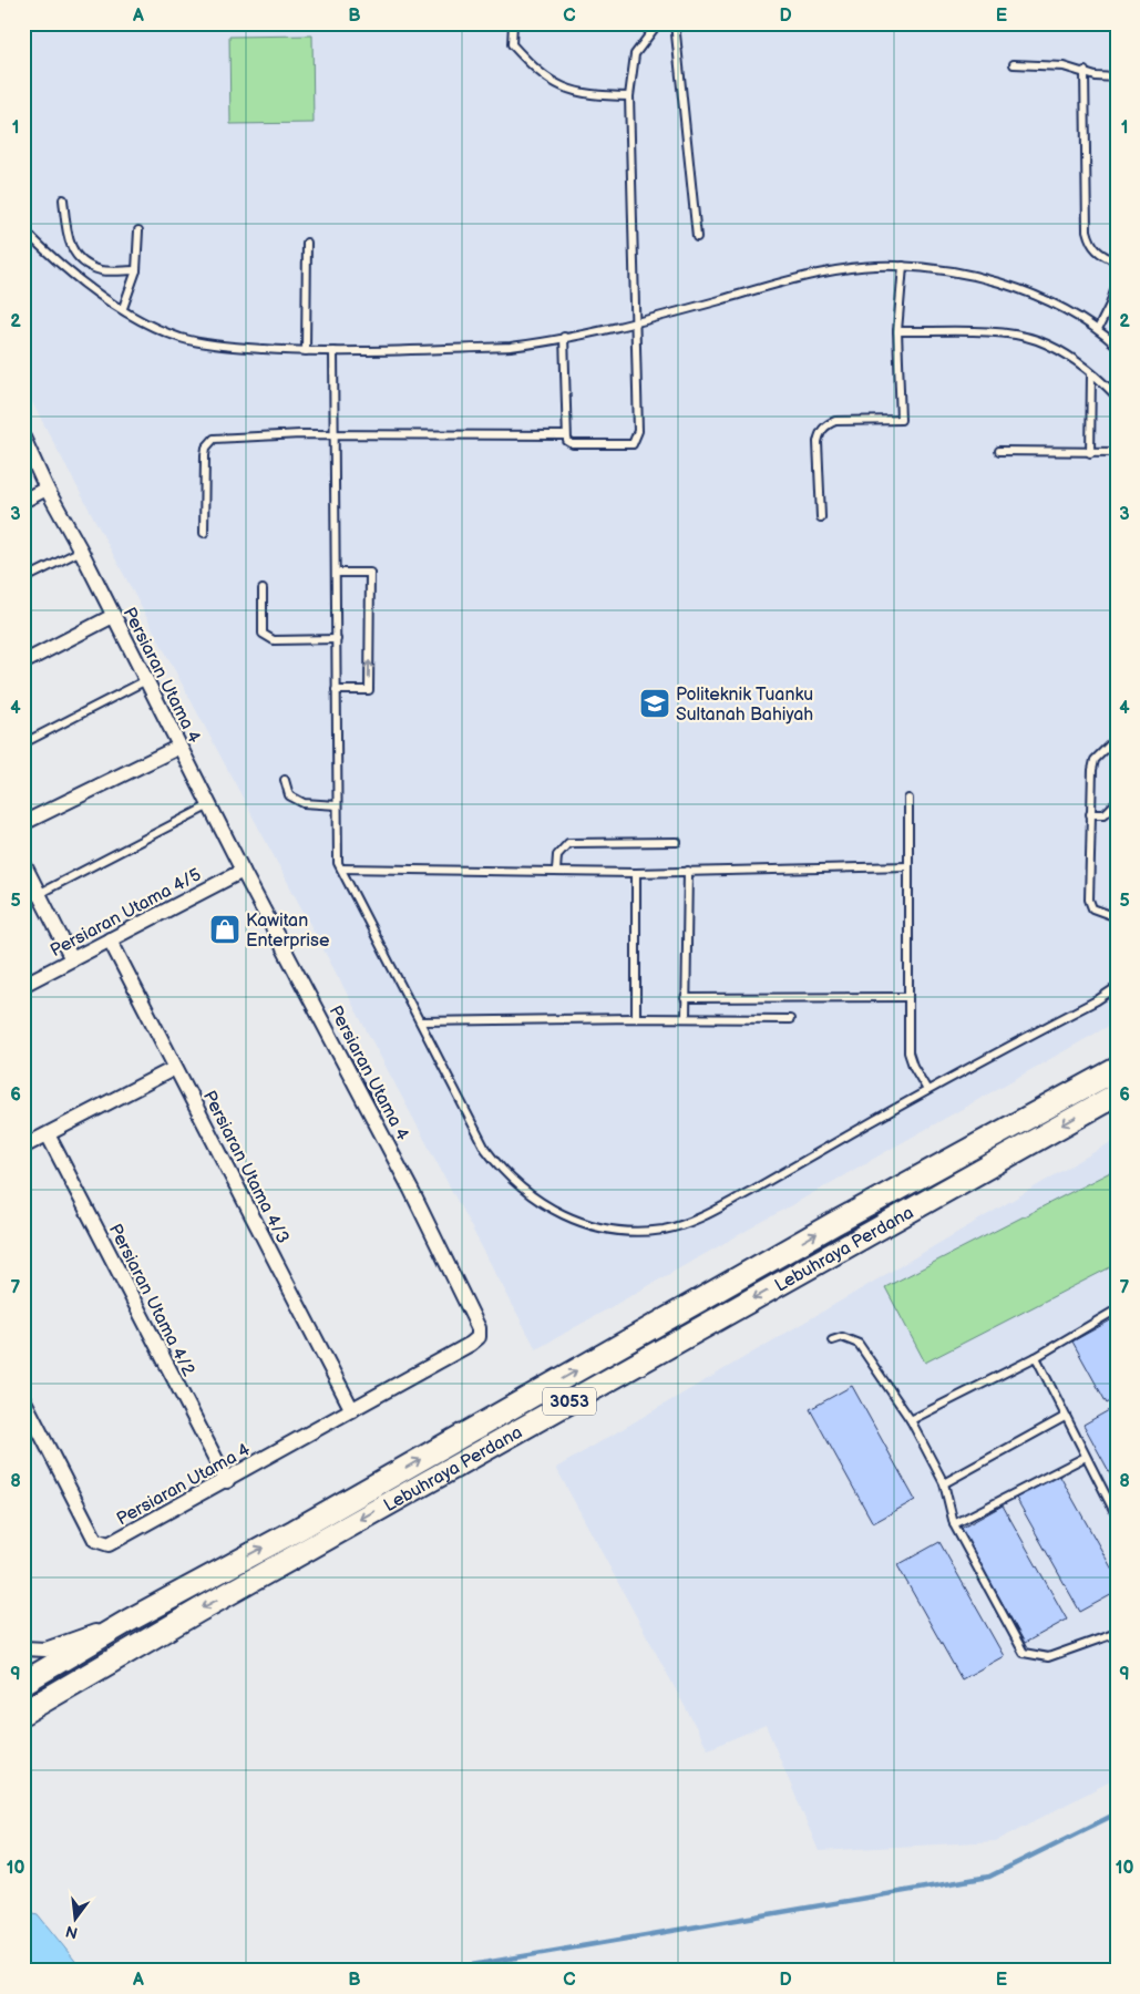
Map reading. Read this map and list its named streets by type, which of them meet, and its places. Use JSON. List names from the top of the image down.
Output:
{
  "streets": {
    "main road": ["Lebuhraya Perdana", "3053"],
    "street": [
      "Persiaran Utama 4",
      "Persiaran Utama 4/5",
      "Persiaran Utama 4/3",
      "Persiaran Utama 4/2"
    ]
  },
  "crossings": [
    ["Persiaran Utama 4", "Persiaran Utama 4/5"],
    ["Persiaran Utama 4", "Persiaran Utama 4/3"],
    ["Persiaran Utama 4", "Persiaran Utama 4/2"],
    ["Persiaran Utama 4/5", "Persiaran Utama 4/3"]
  ],
  "places": {
    "school or university": ["Politeknik Tuanku Sultanah Bahiyah"],
    "shop": ["Kawitan Enterprise"]
  },
  "north": "bottom",
  "grid": {
    "columns": [
      "A",
      "B",
      "C",
      "D",
      "E"
    ],
    "rows": [
      "1",
      "2",
      "3",
      "4",
      "5",
      "6",
      "7",
      "8",
      "9",
      "10"
    ]
  }
}
